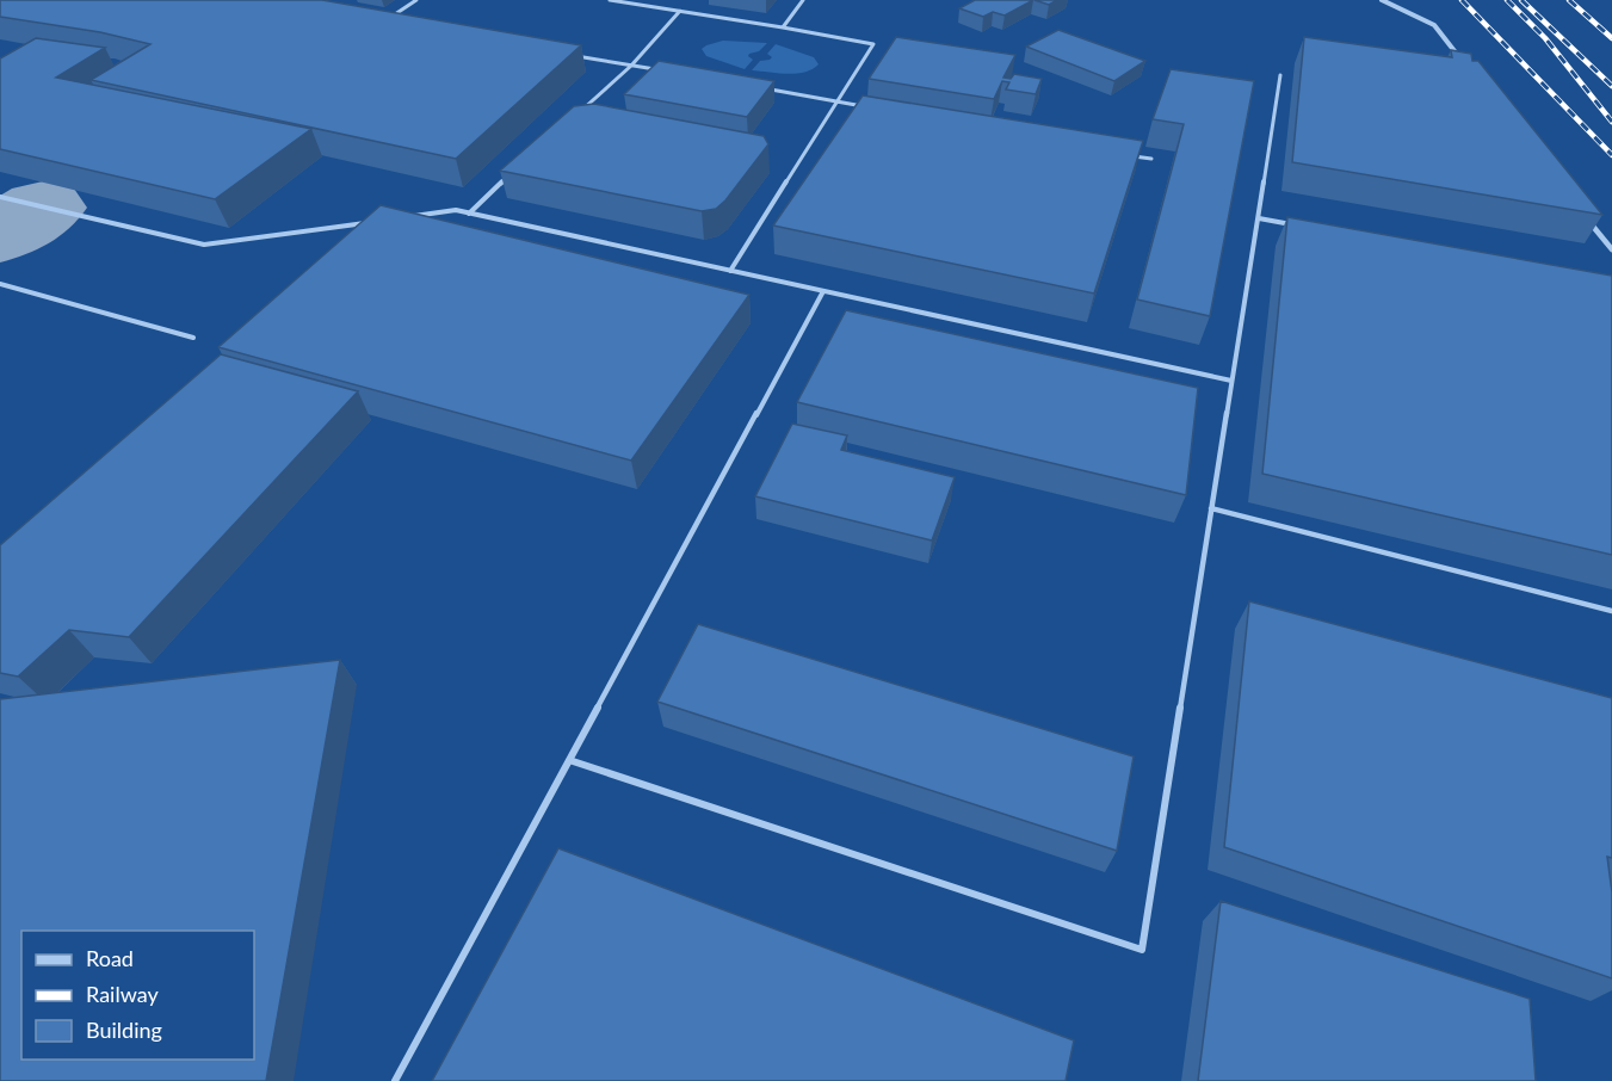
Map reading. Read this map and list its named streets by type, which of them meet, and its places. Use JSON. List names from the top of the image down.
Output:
{
  "legend": ["Road", "Railway", "Building"]
}
